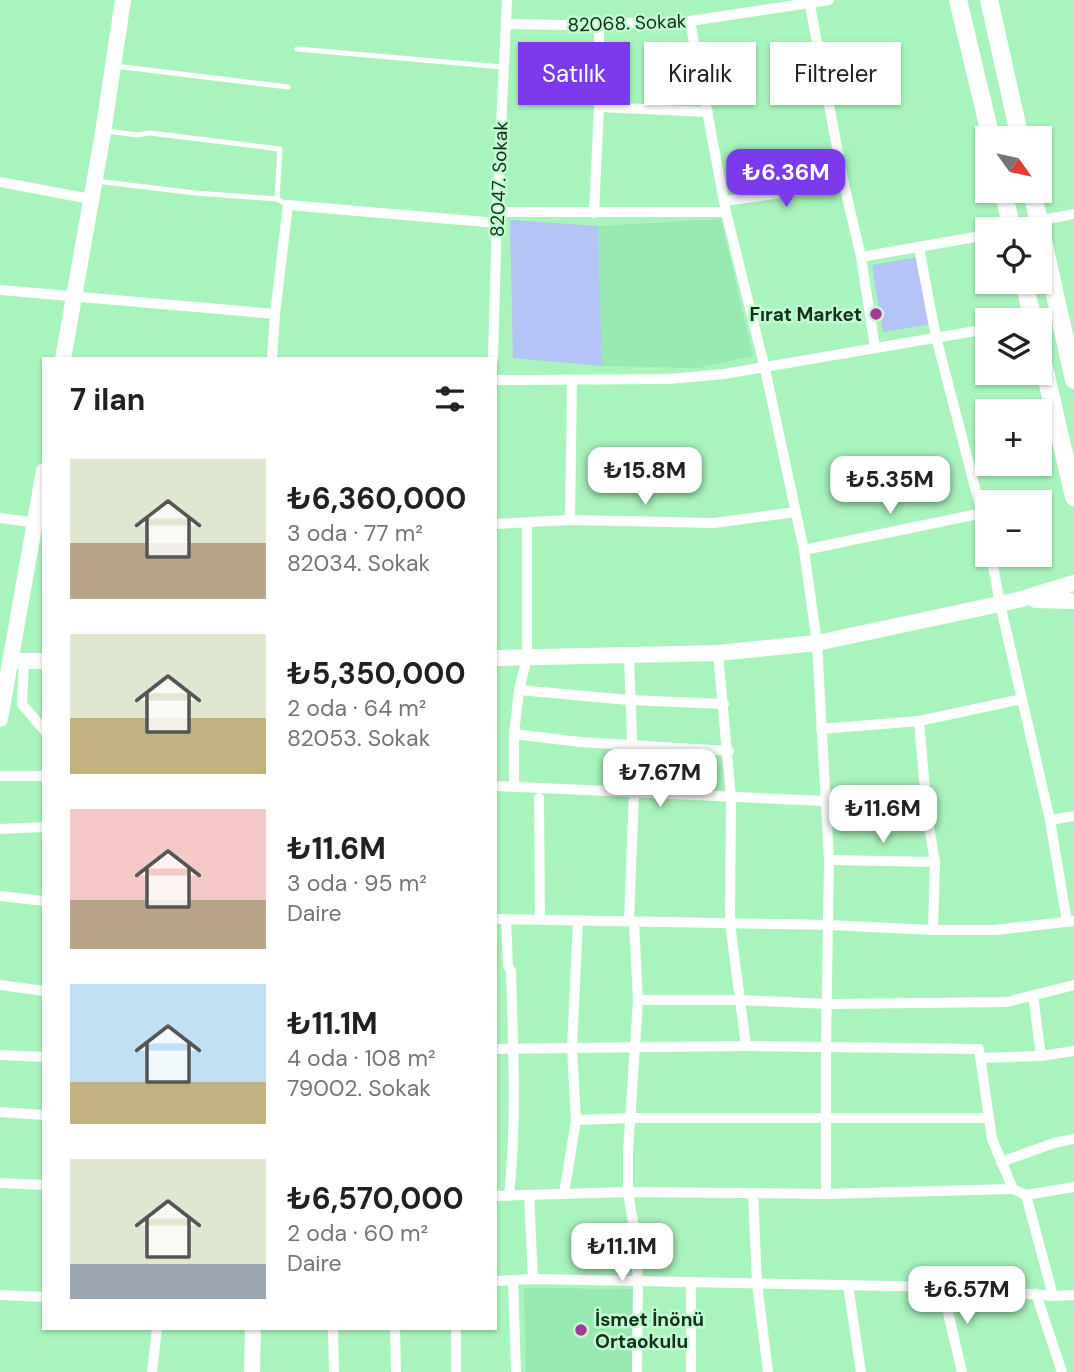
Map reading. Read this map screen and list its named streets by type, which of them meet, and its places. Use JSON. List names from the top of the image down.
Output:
{
  "streets": {
    "street": ["82068. Sokak", "82047. Sokak"]
  },
  "crossings": [
    ["82068. Sokak", "82047. Sokak"]
  ],
  "places": ["Fırat Market", "İsmet İnönü Ortaokulu"],
  "north": "bottom right",
  "page": {
    "chip": ["Satılık", "Kiralık", "Filtreler"],
    "map_buttons": ["+", "−"],
    "price": [
      "₺6.36M",
      "₺15.8M",
      "₺5.35M",
      "₺7.67M",
      "₺11.6M",
      "₺11.1M",
      "₺6.57M"
    ],
    "heading": "7 ilan",
    "list": [
      {
        "name": "₺6,360,000",
        "note": "3 oda · 77 m² · 82034. Sokak"
      },
      {
        "name": "₺5,350,000",
        "note": "2 oda · 64 m² · 82053. Sokak"
      },
      {
        "name": "₺11.6M",
        "note": "3 oda · 95 m² · Daire"
      },
      {
        "name": "₺11.1M",
        "note": "4 oda · 108 m² · 79002. Sokak"
      },
      {
        "name": "₺6,570,000",
        "note": "2 oda · 60 m² · Daire"
      }
    ]
  }
}
